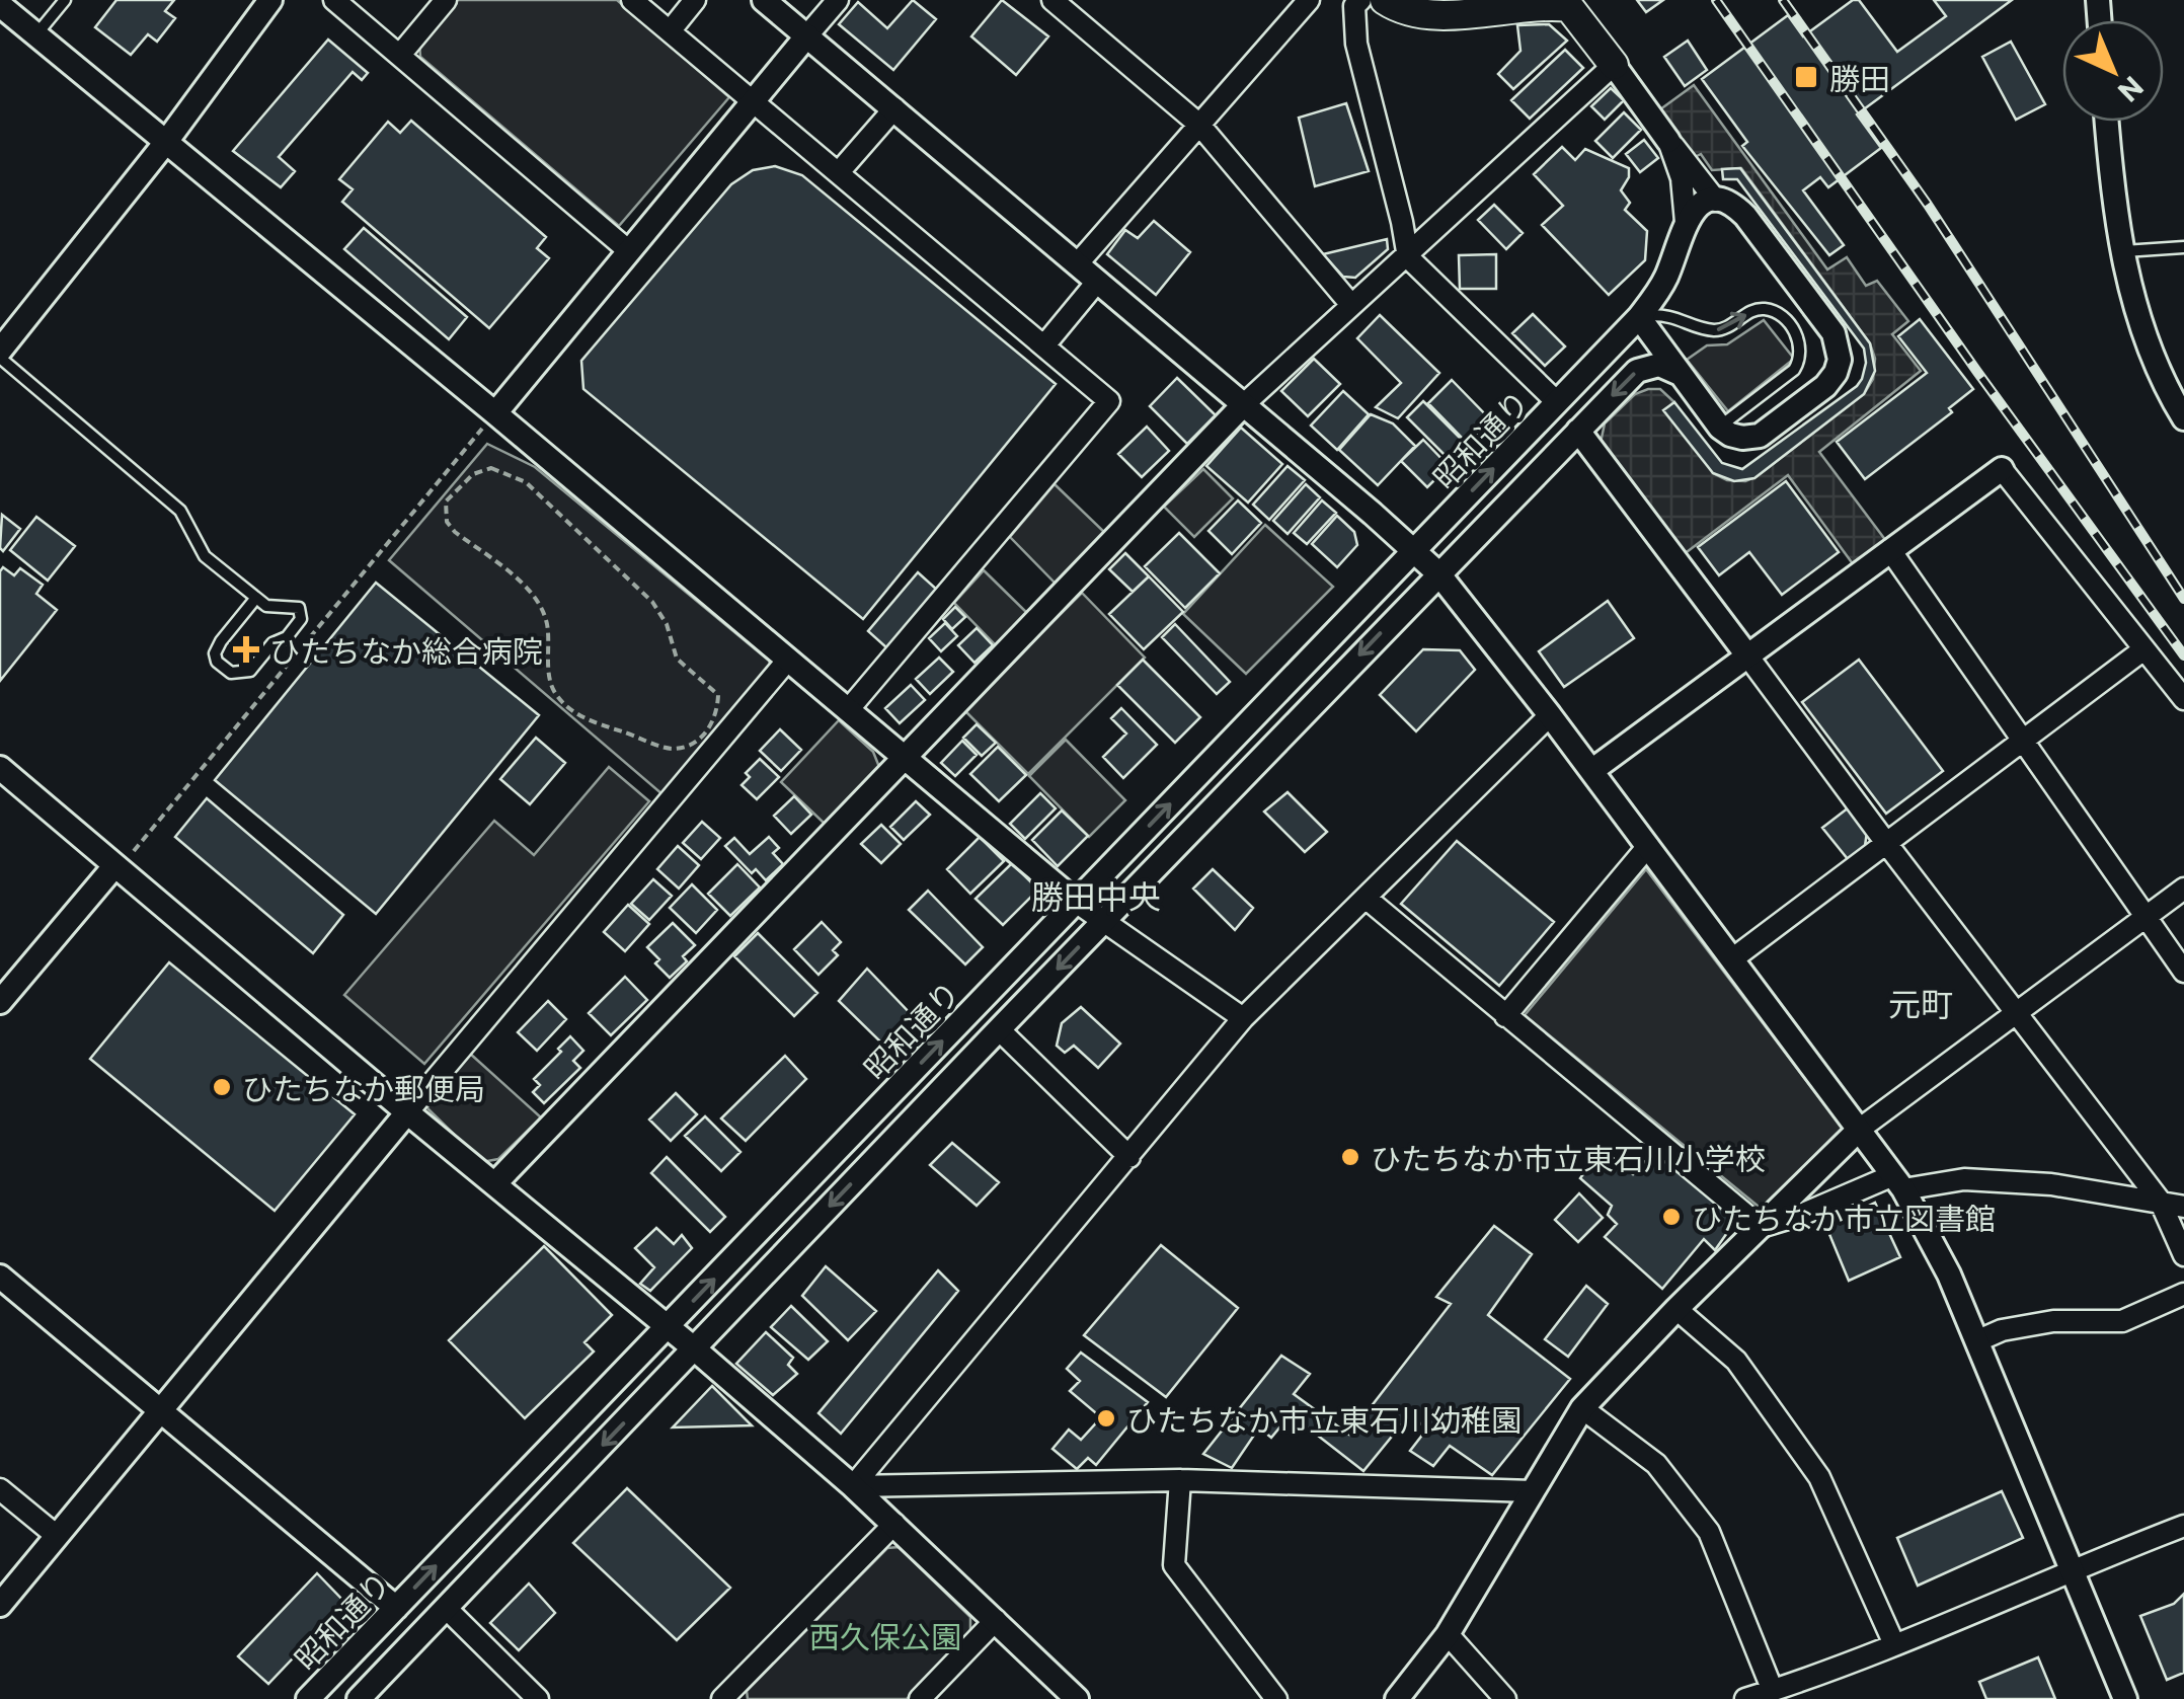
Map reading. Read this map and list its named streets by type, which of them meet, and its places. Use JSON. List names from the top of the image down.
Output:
{
  "streets": {
    "street": ["昭和通り"]
  },
  "districts": ["勝田中央", "元町"],
  "parks": ["西久保公園"],
  "places": {
    "transit": ["勝田"],
    "health": ["ひたちなか総合病院"],
    "other": [
      "ひたちなか郵便局",
      "ひたちなか市立東石川小学校",
      "ひたちなか市立図書館",
      "ひたちなか市立東石川幼稚園"
    ]
  },
  "north": "bottom right"
}
